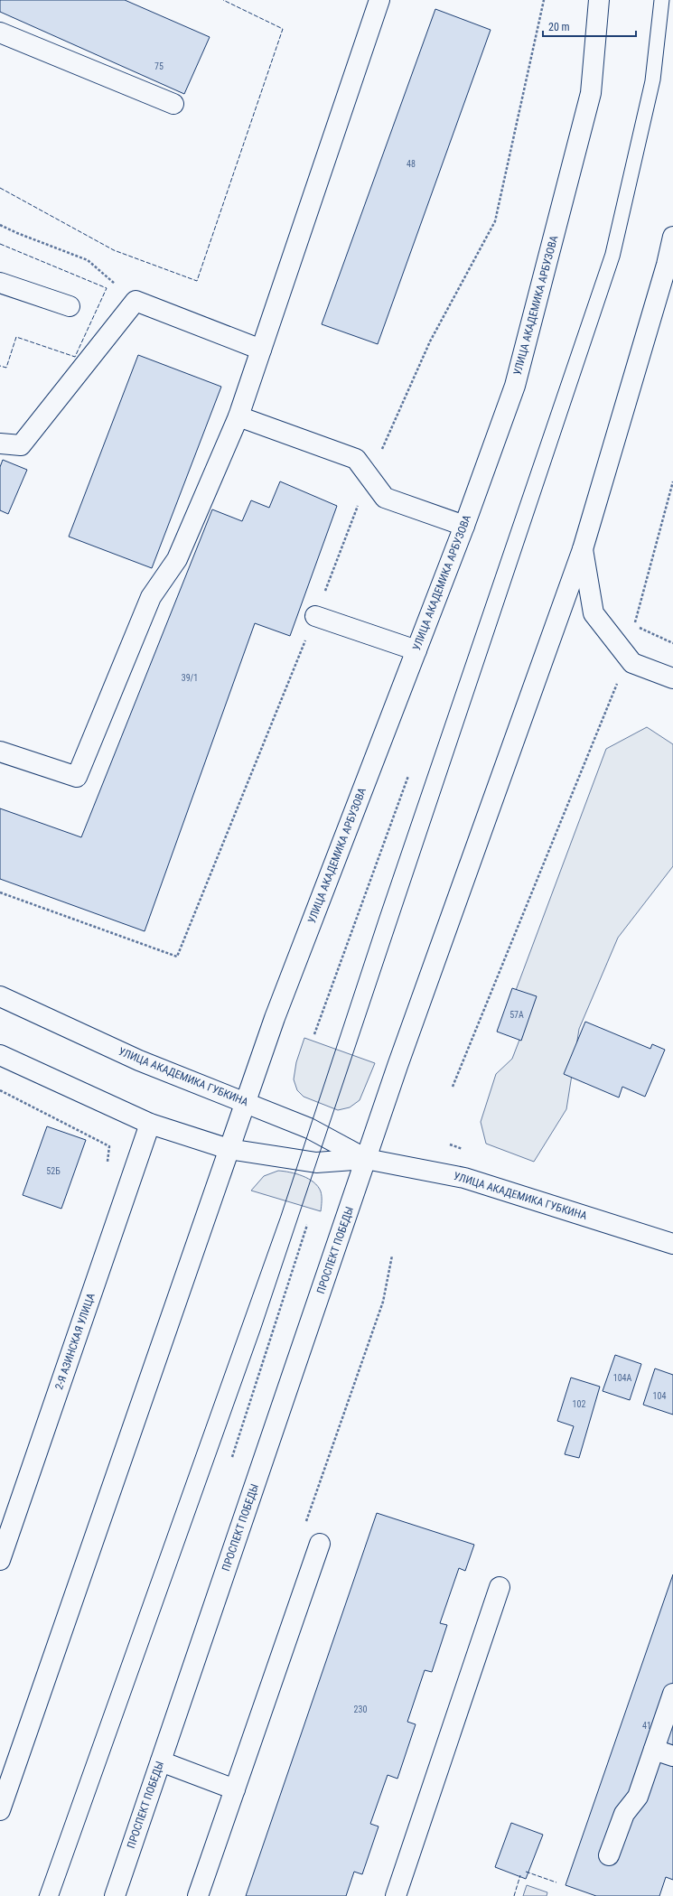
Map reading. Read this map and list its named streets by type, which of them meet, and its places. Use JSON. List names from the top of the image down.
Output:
{
  "streets": {
    "main road": [
      "УЛИЦА АКАДЕМИКА АРБУЗОВА",
      "УЛИЦА АКАДЕМИКА ГУБКИНА",
      "ПРОСПЕКТ ПОБЕДЫ",
      "2-Я АЗИНСКАЯ УЛИЦА"
    ]
  },
  "crossings": [
    ["УЛИЦА АКАДЕМИКА АРБУЗОВА", "УЛИЦА АКАДЕМИКА ГУБКИНА"],
    ["УЛИЦА АКАДЕМИКА ГУБКИНА", "ПРОСПЕКТ ПОБЕДЫ"],
    ["УЛИЦА АКАДЕМИКА ГУБКИНА", "2-Я АЗИНСКАЯ УЛИЦА"]
  ],
  "house_numbers": [
    "75",
    "48",
    "39/1",
    "57А",
    "52Б",
    "104А",
    "104",
    "102",
    "230",
    "41"
  ],
  "scale_bar": "20 m"
}
